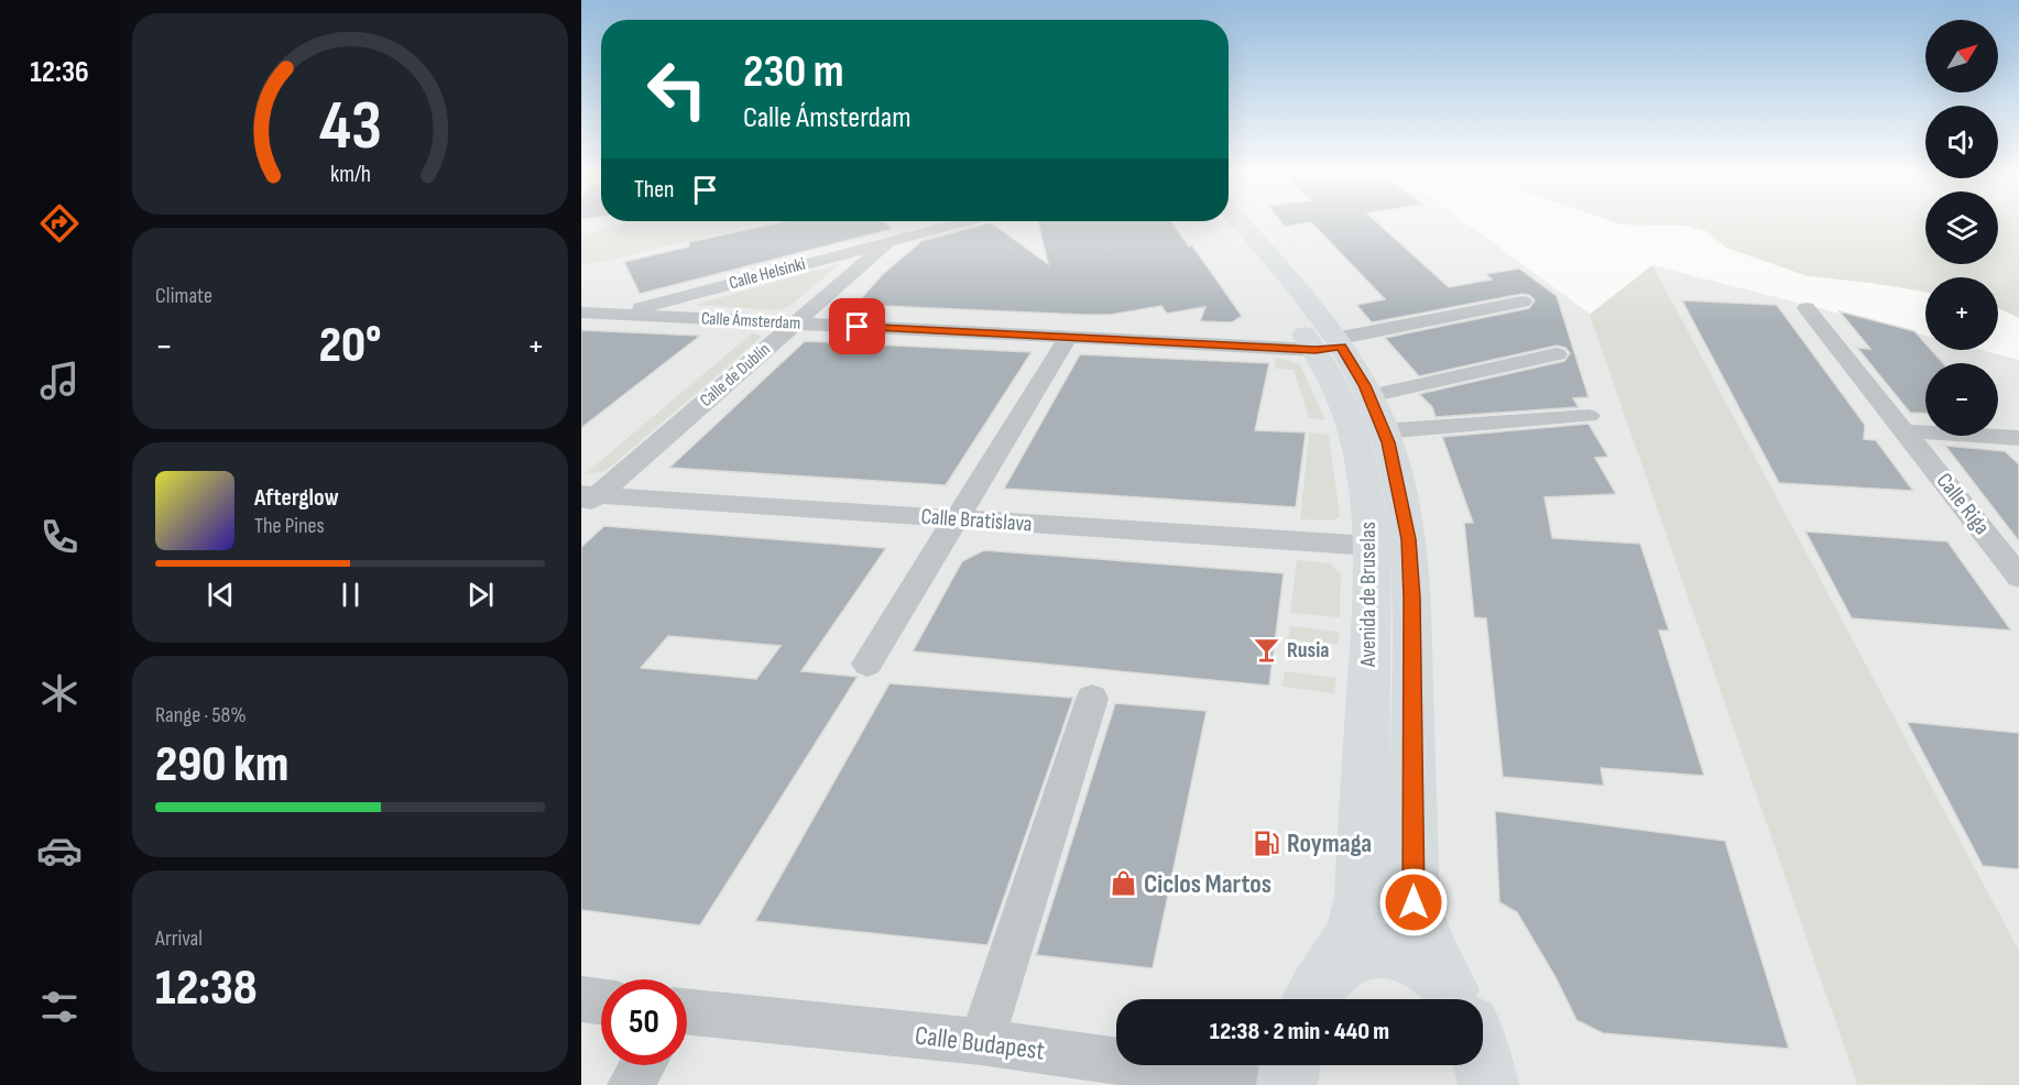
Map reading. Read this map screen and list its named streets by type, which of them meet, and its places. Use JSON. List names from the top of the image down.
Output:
{
  "streets": {
    "main road": ["Avenida de Bruselas"],
    "street": [
      "Calle Helsinki",
      "Calle Ámsterdam",
      "Calle de Dublín",
      "Calle Riga",
      "Calle Bratislava",
      "Calle Budapest"
    ]
  },
  "crossings": [
    ["Calle Helsinki", "Calle Ámsterdam"],
    ["Calle Helsinki", "Calle de Dublín"],
    ["Calle Ámsterdam", "Calle de Dublín"],
    ["Calle Ámsterdam", "Avenida de Bruselas"],
    ["Calle de Dublín", "Calle Bratislava"],
    ["Calle Bratislava", "Avenida de Bruselas"]
  ],
  "places": {
    "bar": ["Rusia"],
    "fuel station": ["Roymaga"],
    "shop": ["Ciclos Martos"]
  },
  "north": "top right",
  "page": {
    "tabs": "12:36",
    "map_buttons": ["+", "−"],
    "turn": ["230 m", "Calle Ámsterdam"],
    "then": "Then",
    "tile": [
      "Climate",
      ["Range · 58%", "290 km"],
      ["Arrival", "12:38"]
    ],
    "heat": ["−", "20°", "+"],
    "song": ["Afterglow", "The Pines"],
    "limit": "50",
    "trip": "12:38 · 2 min · 440 m",
    "gauge": ["43", "km/h"]
  }
}
